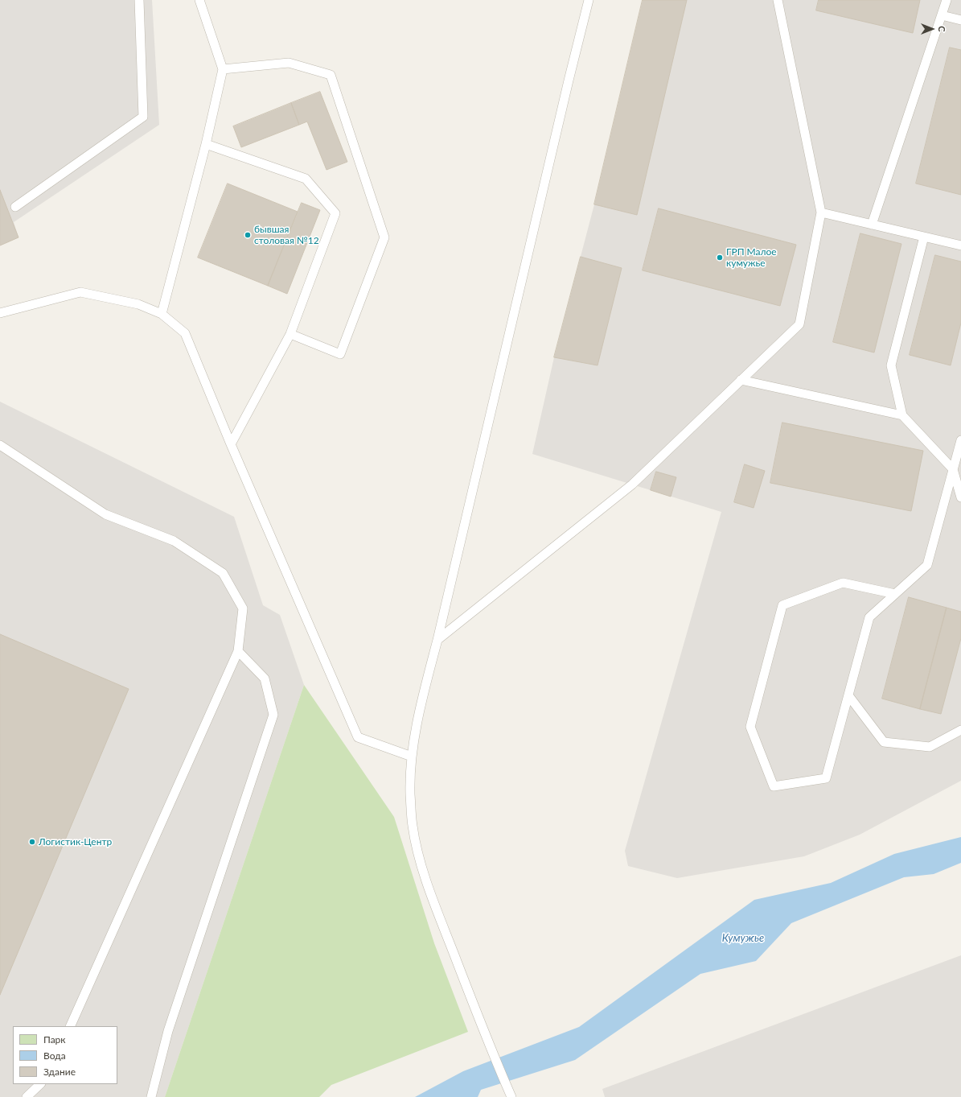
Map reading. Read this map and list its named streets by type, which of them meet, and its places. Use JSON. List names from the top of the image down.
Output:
{
  "water": ["Кумужье"],
  "places": ["бывшая столовая №12", "ГРП Малое кумужье", "Логистик-Центр"],
  "legend": ["Парк", "Вода", "Здание"],
  "north": "right"
}
